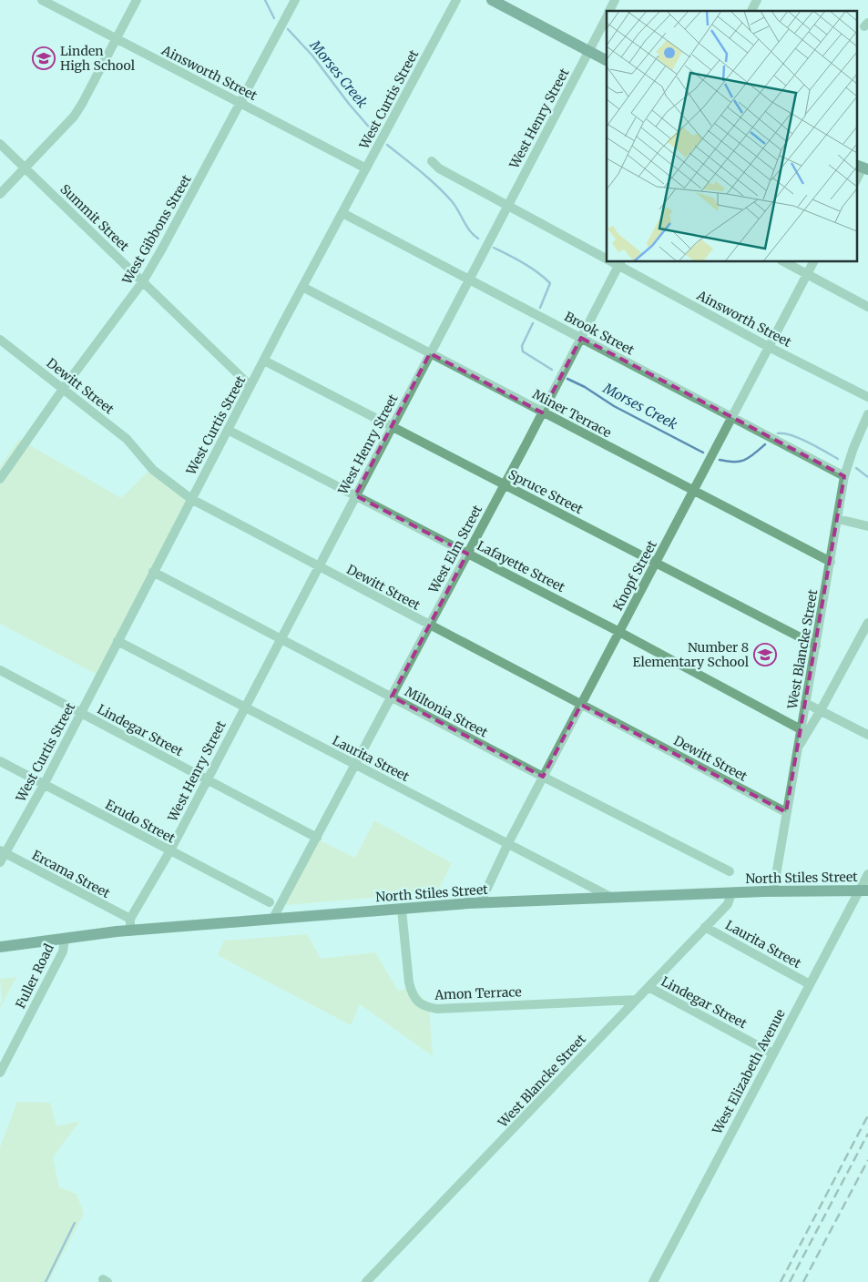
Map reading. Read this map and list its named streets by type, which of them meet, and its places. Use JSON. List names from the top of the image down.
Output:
{
  "streets": {
    "main road": ["North Stiles Street"],
    "street": [
      "Ainsworth Street",
      "West Curtis Street",
      "West Henry Street",
      "Summit Street",
      "West Gibbons Street",
      "Brook Street",
      "Dewitt Street",
      "Miner Terrace",
      "Spruce Street",
      "West Elm Street",
      "Lafayette Street",
      "Knopf Street",
      "West Blancke Street",
      "Miltonia Street",
      "Lindegar Street",
      "Laurita Street",
      "Erudo Street",
      "Ercama Street",
      "Fuller Road",
      "Amon Terrace",
      "West Elizabeth Avenue"
    ]
  },
  "crossings": [
    ["Ainsworth Street", "West Curtis Street"],
    ["Ainsworth Street", "West Henry Street"],
    ["Ainsworth Street", "West Gibbons Street"],
    ["Ainsworth Street", "West Elm Street"],
    ["Ainsworth Street", "Knopf Street"],
    ["West Curtis Street", "Summit Street"],
    ["West Curtis Street", "Brook Street"],
    ["West Curtis Street", "Dewitt Street"],
    ["West Curtis Street", "Miner Terrace"],
    ["West Curtis Street", "Spruce Street"],
    ["West Curtis Street", "Lafayette Street"],
    ["West Curtis Street", "Miltonia Street"],
    ["West Curtis Street", "Lindegar Street"],
    ["West Curtis Street", "Laurita Street"],
    ["West Curtis Street", "Erudo Street"],
    ["West Curtis Street", "Ercama Street"],
    ["West Henry Street", "Brook Street"],
    ["West Henry Street", "Dewitt Street"],
    ["West Henry Street", "Miner Terrace"],
    ["West Henry Street", "Spruce Street"],
    ["West Henry Street", "Lafayette Street"],
    ["West Henry Street", "Miltonia Street"],
    ["West Henry Street", "Lindegar Street"],
    ["West Henry Street", "Laurita Street"],
    ["West Henry Street", "Erudo Street"],
    ["West Henry Street", "Ercama Street"],
    ["Summit Street", "West Gibbons Street"],
    ["West Gibbons Street", "Dewitt Street"],
    ["Brook Street", "West Elm Street"],
    ["Brook Street", "Knopf Street"],
    ["Brook Street", "West Blancke Street"],
    ["Dewitt Street", "West Elm Street"],
    ["Dewitt Street", "Knopf Street"],
    ["Dewitt Street", "West Blancke Street"],
    ["Miner Terrace", "West Elm Street"],
    ["Miner Terrace", "Knopf Street"],
    ["Miner Terrace", "West Blancke Street"],
    ["Spruce Street", "West Elm Street"],
    ["Spruce Street", "Knopf Street"],
    ["Spruce Street", "West Blancke Street"],
    ["West Elm Street", "Lafayette Street"],
    ["West Elm Street", "Miltonia Street"],
    ["West Elm Street", "Lindegar Street"],
    ["West Elm Street", "Laurita Street"],
    ["West Elm Street", "North Stiles Street"],
    ["Lafayette Street", "Knopf Street"],
    ["Lafayette Street", "West Blancke Street"],
    ["Knopf Street", "Miltonia Street"],
    ["Knopf Street", "Laurita Street"],
    ["Knopf Street", "North Stiles Street"],
    ["West Blancke Street", "Lindegar Street"],
    ["West Blancke Street", "Laurita Street"],
    ["West Blancke Street", "North Stiles Street"],
    ["West Blancke Street", "Amon Terrace"],
    ["Lindegar Street", "West Elizabeth Avenue"],
    ["Laurita Street", "North Stiles Street"],
    ["Laurita Street", "West Elizabeth Avenue"],
    ["North Stiles Street", "Fuller Road"],
    ["North Stiles Street", "Amon Terrace"],
    ["North Stiles Street", "West Elizabeth Avenue"]
  ],
  "water": ["Morses Creek"],
  "places": {
    "school or university": ["Linden High School", "Number 8 Elementary School"]
  }
}
